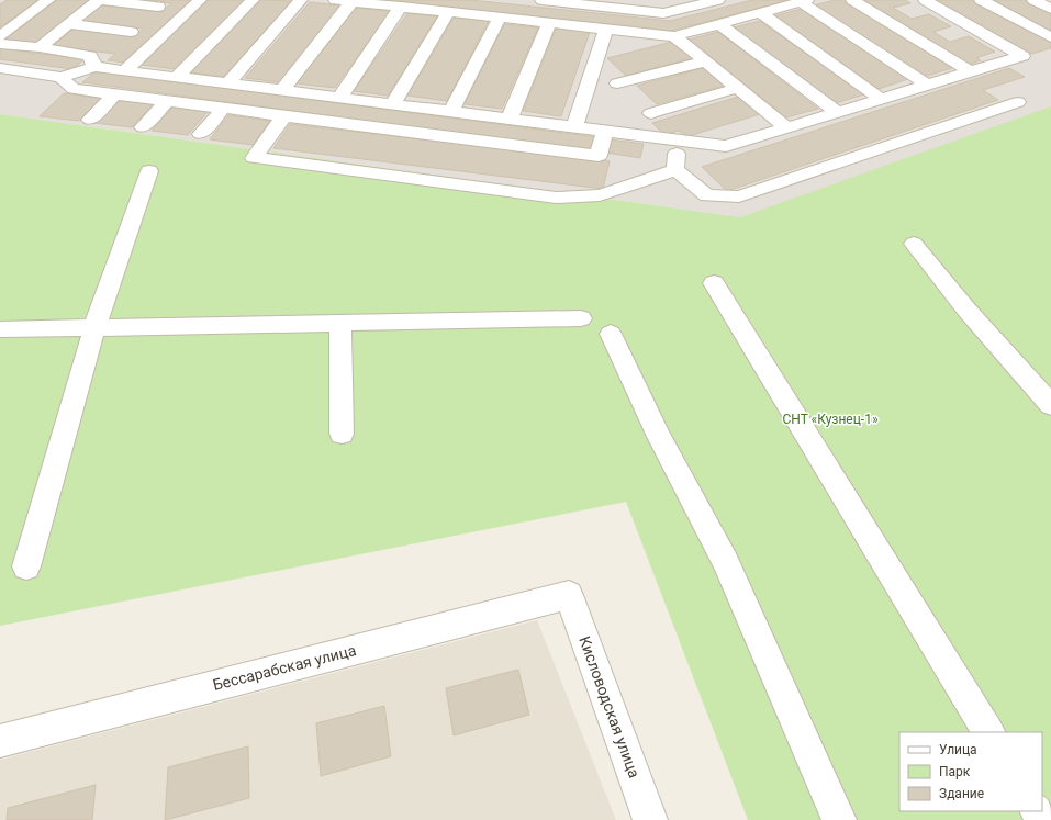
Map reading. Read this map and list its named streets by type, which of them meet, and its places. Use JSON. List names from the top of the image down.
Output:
{
  "streets": {
    "street": ["Бессарабская улица", "Кисловодская улица"]
  },
  "crossings": [
    ["Бессарабская улица", "Кисловодская улица"]
  ],
  "parks": ["СНТ «Кузнец-1»"],
  "legend": ["Улица", "Парк", "Здание"]
}
